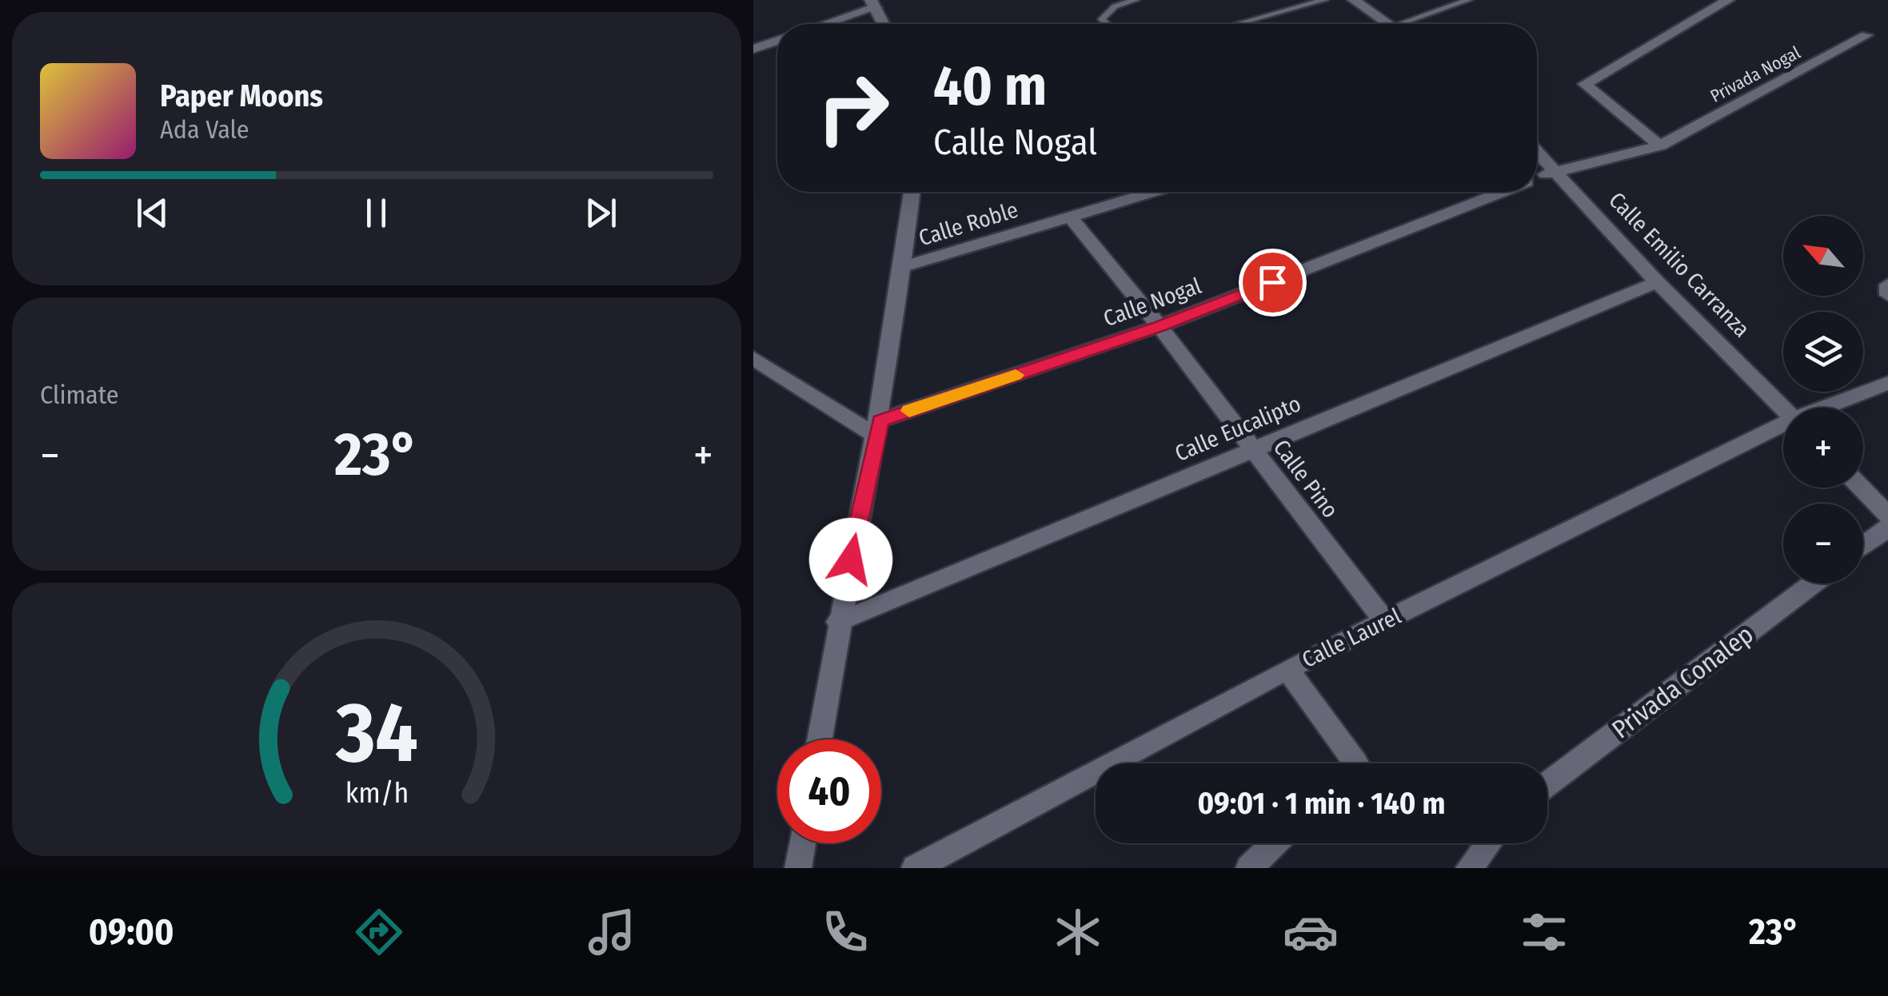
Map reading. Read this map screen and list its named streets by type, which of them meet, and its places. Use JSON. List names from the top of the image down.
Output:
{
  "streets": {
    "street": [
      "Privada Nogal",
      "Calle Roble",
      "Calle Emilio Carranza",
      "Calle Nogal",
      "Calle Eucalipto",
      "Calle Pino",
      "Calle Laurel",
      "Privada Conalep"
    ]
  },
  "crossings": [
    ["Privada Nogal", "Calle Emilio Carranza"],
    ["Privada Nogal", "Calle Nogal"],
    ["Calle Roble", "Calle Pino"],
    ["Calle Emilio Carranza", "Calle Nogal"],
    ["Calle Emilio Carranza", "Calle Eucalipto"],
    ["Calle Nogal", "Calle Pino"],
    ["Calle Eucalipto", "Calle Pino"],
    ["Calle Pino", "Calle Laurel"]
  ],
  "north": "top left",
  "page": {
    "turn": ["40 m", "Calle Nogal"],
    "song": ["Paper Moons", "Ada Vale"],
    "map_buttons": ["+", "−"],
    "tile": "Climate",
    "heat": ["−", "23°", "+"],
    "limit": "40",
    "trip": "09:01 · 1 min · 140 m",
    "tabs": ["09:00", "23°"],
    "gauge": ["34", "km/h"]
  }
}
